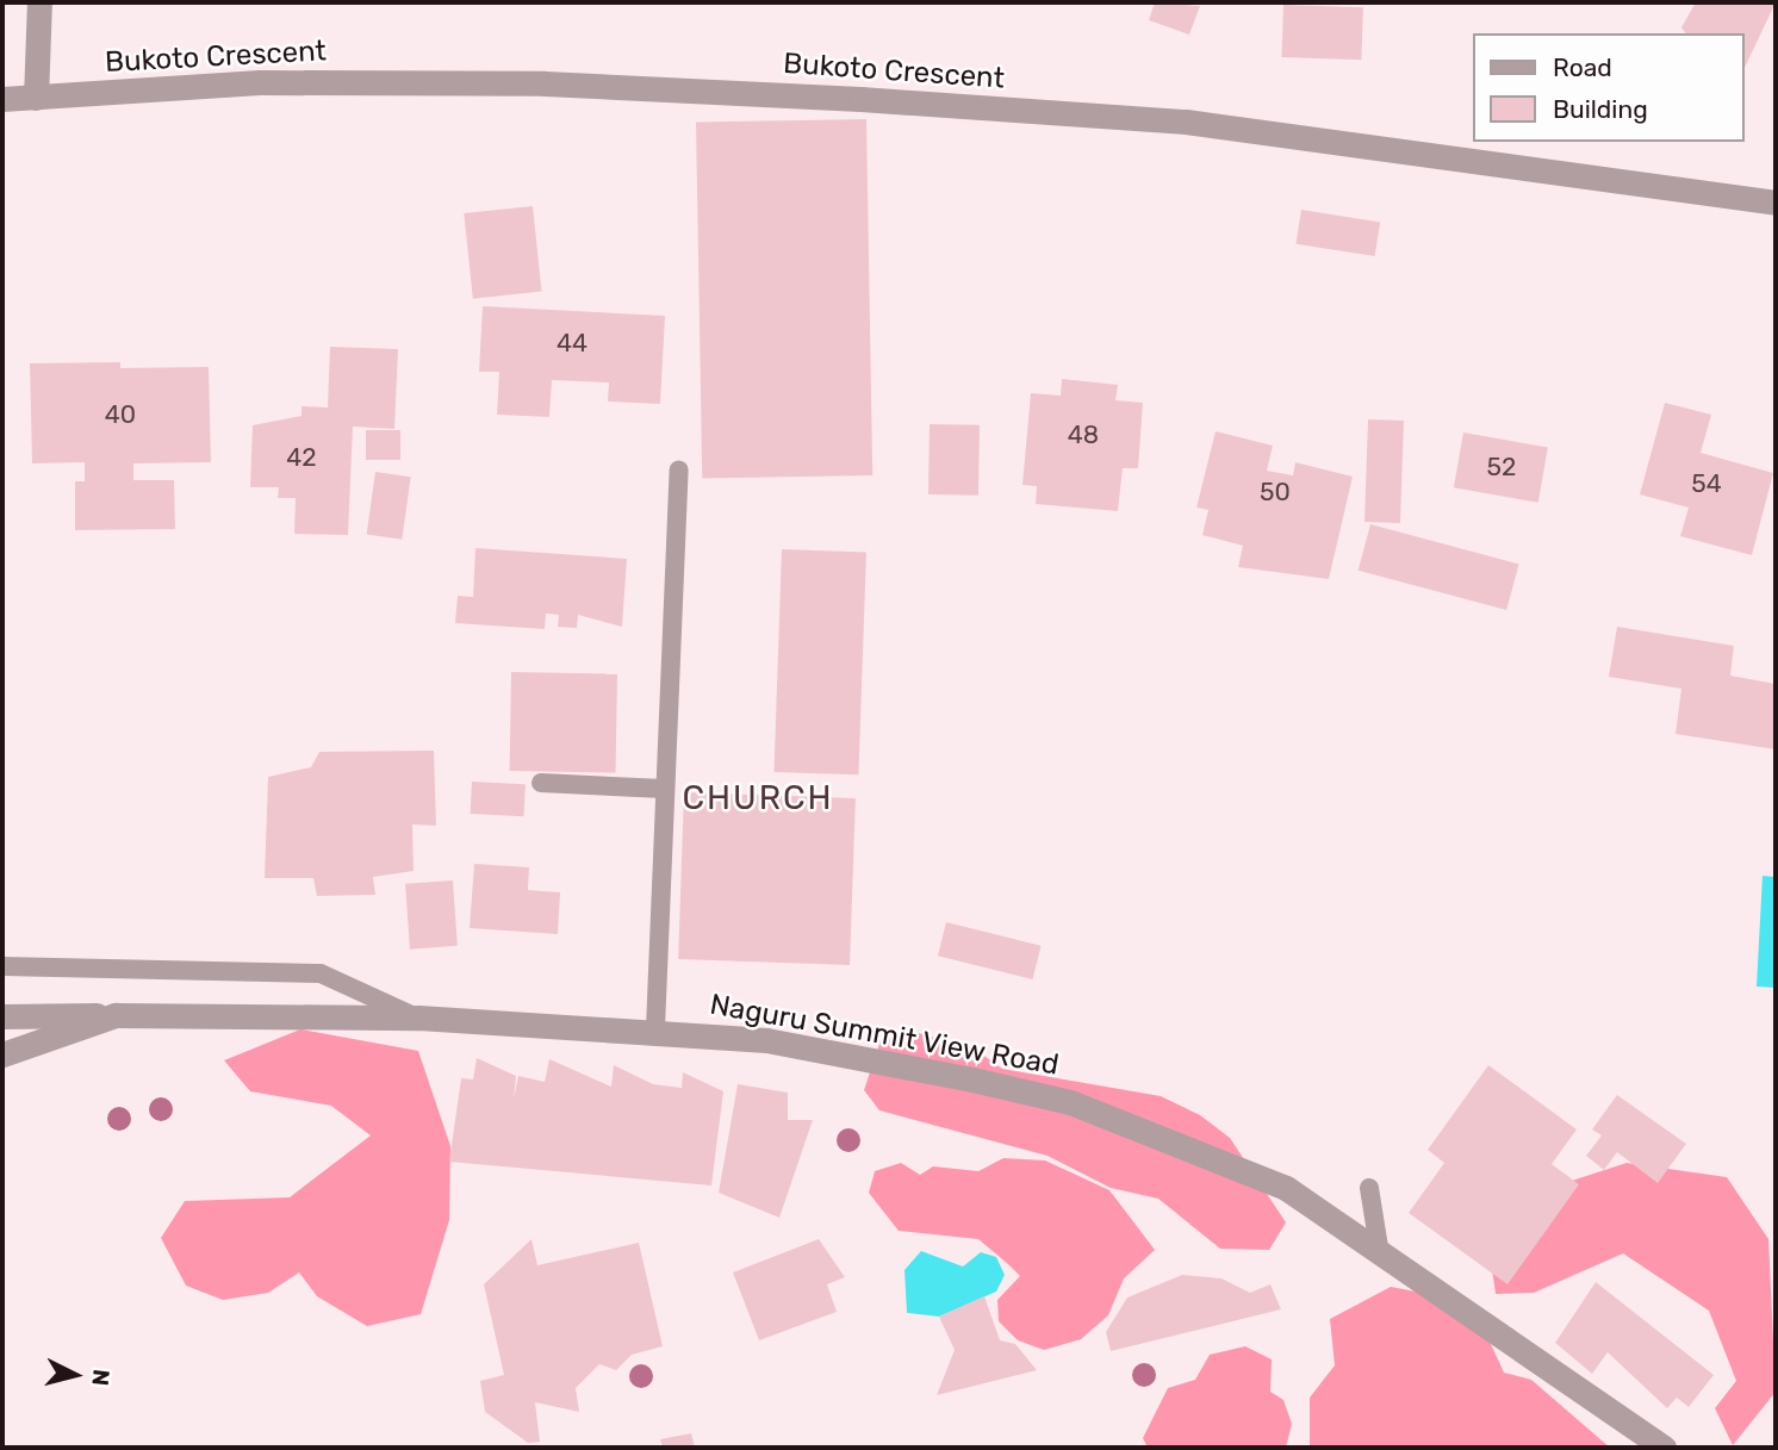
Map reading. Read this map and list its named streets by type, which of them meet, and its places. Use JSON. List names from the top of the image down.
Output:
{
  "streets": {
    "street": ["Bukoto Crescent", "Naguru Summit View Road"]
  },
  "districts": ["CHURCH"],
  "house_numbers": [
    "44",
    "40",
    "48",
    "42",
    "52",
    "54",
    "50"
  ],
  "legend": ["Road", "Building"],
  "north": "right"
}
